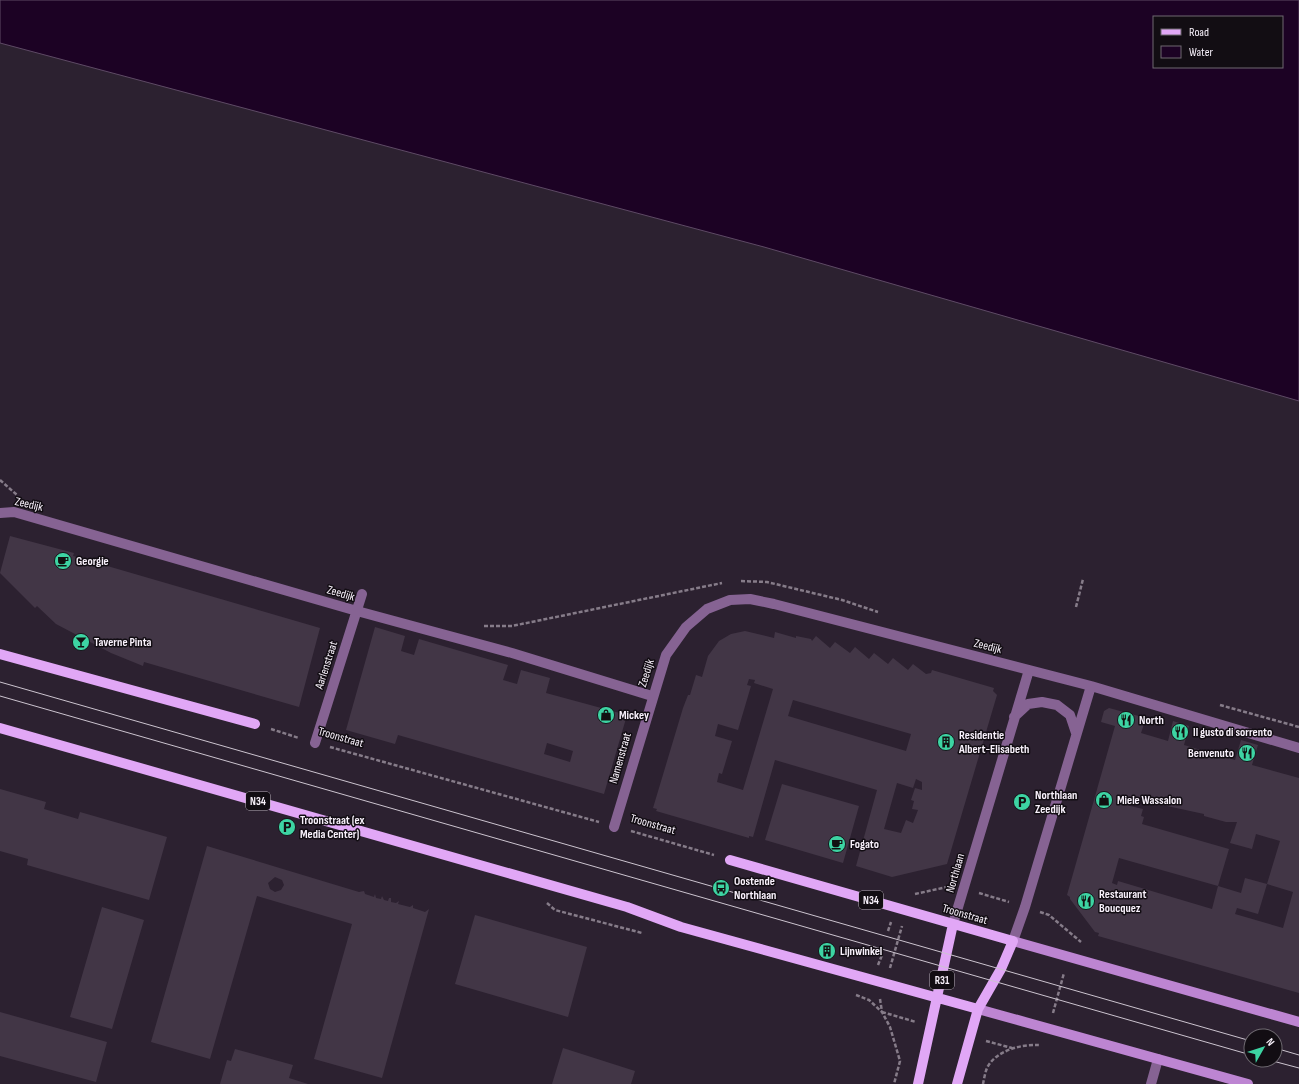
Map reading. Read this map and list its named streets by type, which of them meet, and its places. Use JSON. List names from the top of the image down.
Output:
{
  "streets": {
    "main road": [
      "Troonstraat",
      "N34",
      "Northlaan",
      "R31"
    ],
    "street": ["Zeedijk", "Aarlenstraat", "Namenstraat"]
  },
  "crossings": [
    ["Zeedijk", "Aarlenstraat"],
    ["Zeedijk", "Namenstraat"],
    ["Zeedijk", "Northlaan"],
    ["Aarlenstraat", "Troonstraat"],
    ["Troonstraat", "Namenstraat"],
    ["Troonstraat", "Northlaan"],
    ["N34", "Northlaan"]
  ],
  "places": {
    "cafe": ["Georgie", "Fogato"],
    "bar": ["Taverne Pinta"],
    "shop": ["Mickey", "Miele Wassalon"],
    "restaurant": [
      "North",
      "Il gusto di sorrento",
      "Benvenuto",
      "Restaurant Boucquez"
    ],
    "building": ["Residentie Albert-Elisabeth", "Lijnwinkel"],
    "parking": ["Northlaan Zeedijk", "Troonstraat (ex Media Center)"],
    "bus stop": ["Oostende Northlaan"]
  },
  "legend": ["Road", "Water"],
  "north": "top right"
}
